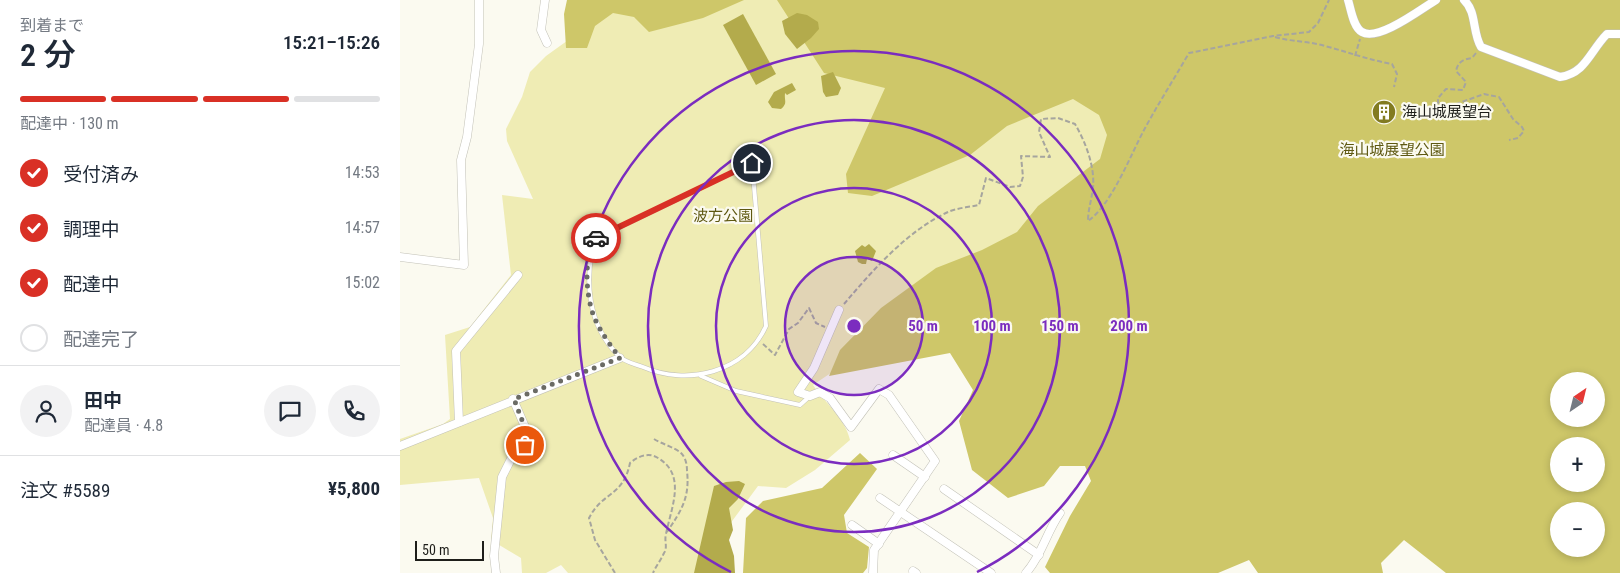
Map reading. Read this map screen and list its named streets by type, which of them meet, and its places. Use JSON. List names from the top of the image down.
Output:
{
  "parks": ["海山城展望公園", "波方公園"],
  "places": {
    "building": ["海山城展望台"]
  },
  "scale_bar": "50 m",
  "north": "top right",
  "page": {
    "heading": ["2 分", "到着まで", "15:21–15:26"],
    "panel": [
      "田中",
      "配達員 · 4.8",
      "注文 #5589",
      "¥5,800"
    ],
    "bar": "配達中 · 130 m",
    "list": [
      ["受付済み", "14:53"],
      ["調理中", "14:57"],
      ["配達中", "15:02"],
      "配達完了"
    ],
    "map_buttons": ["+", "−"],
    "scale": "50 m"
  },
  "rings": [
    "50 m",
    "100 m",
    "150 m",
    "200 m"
  ]
}
